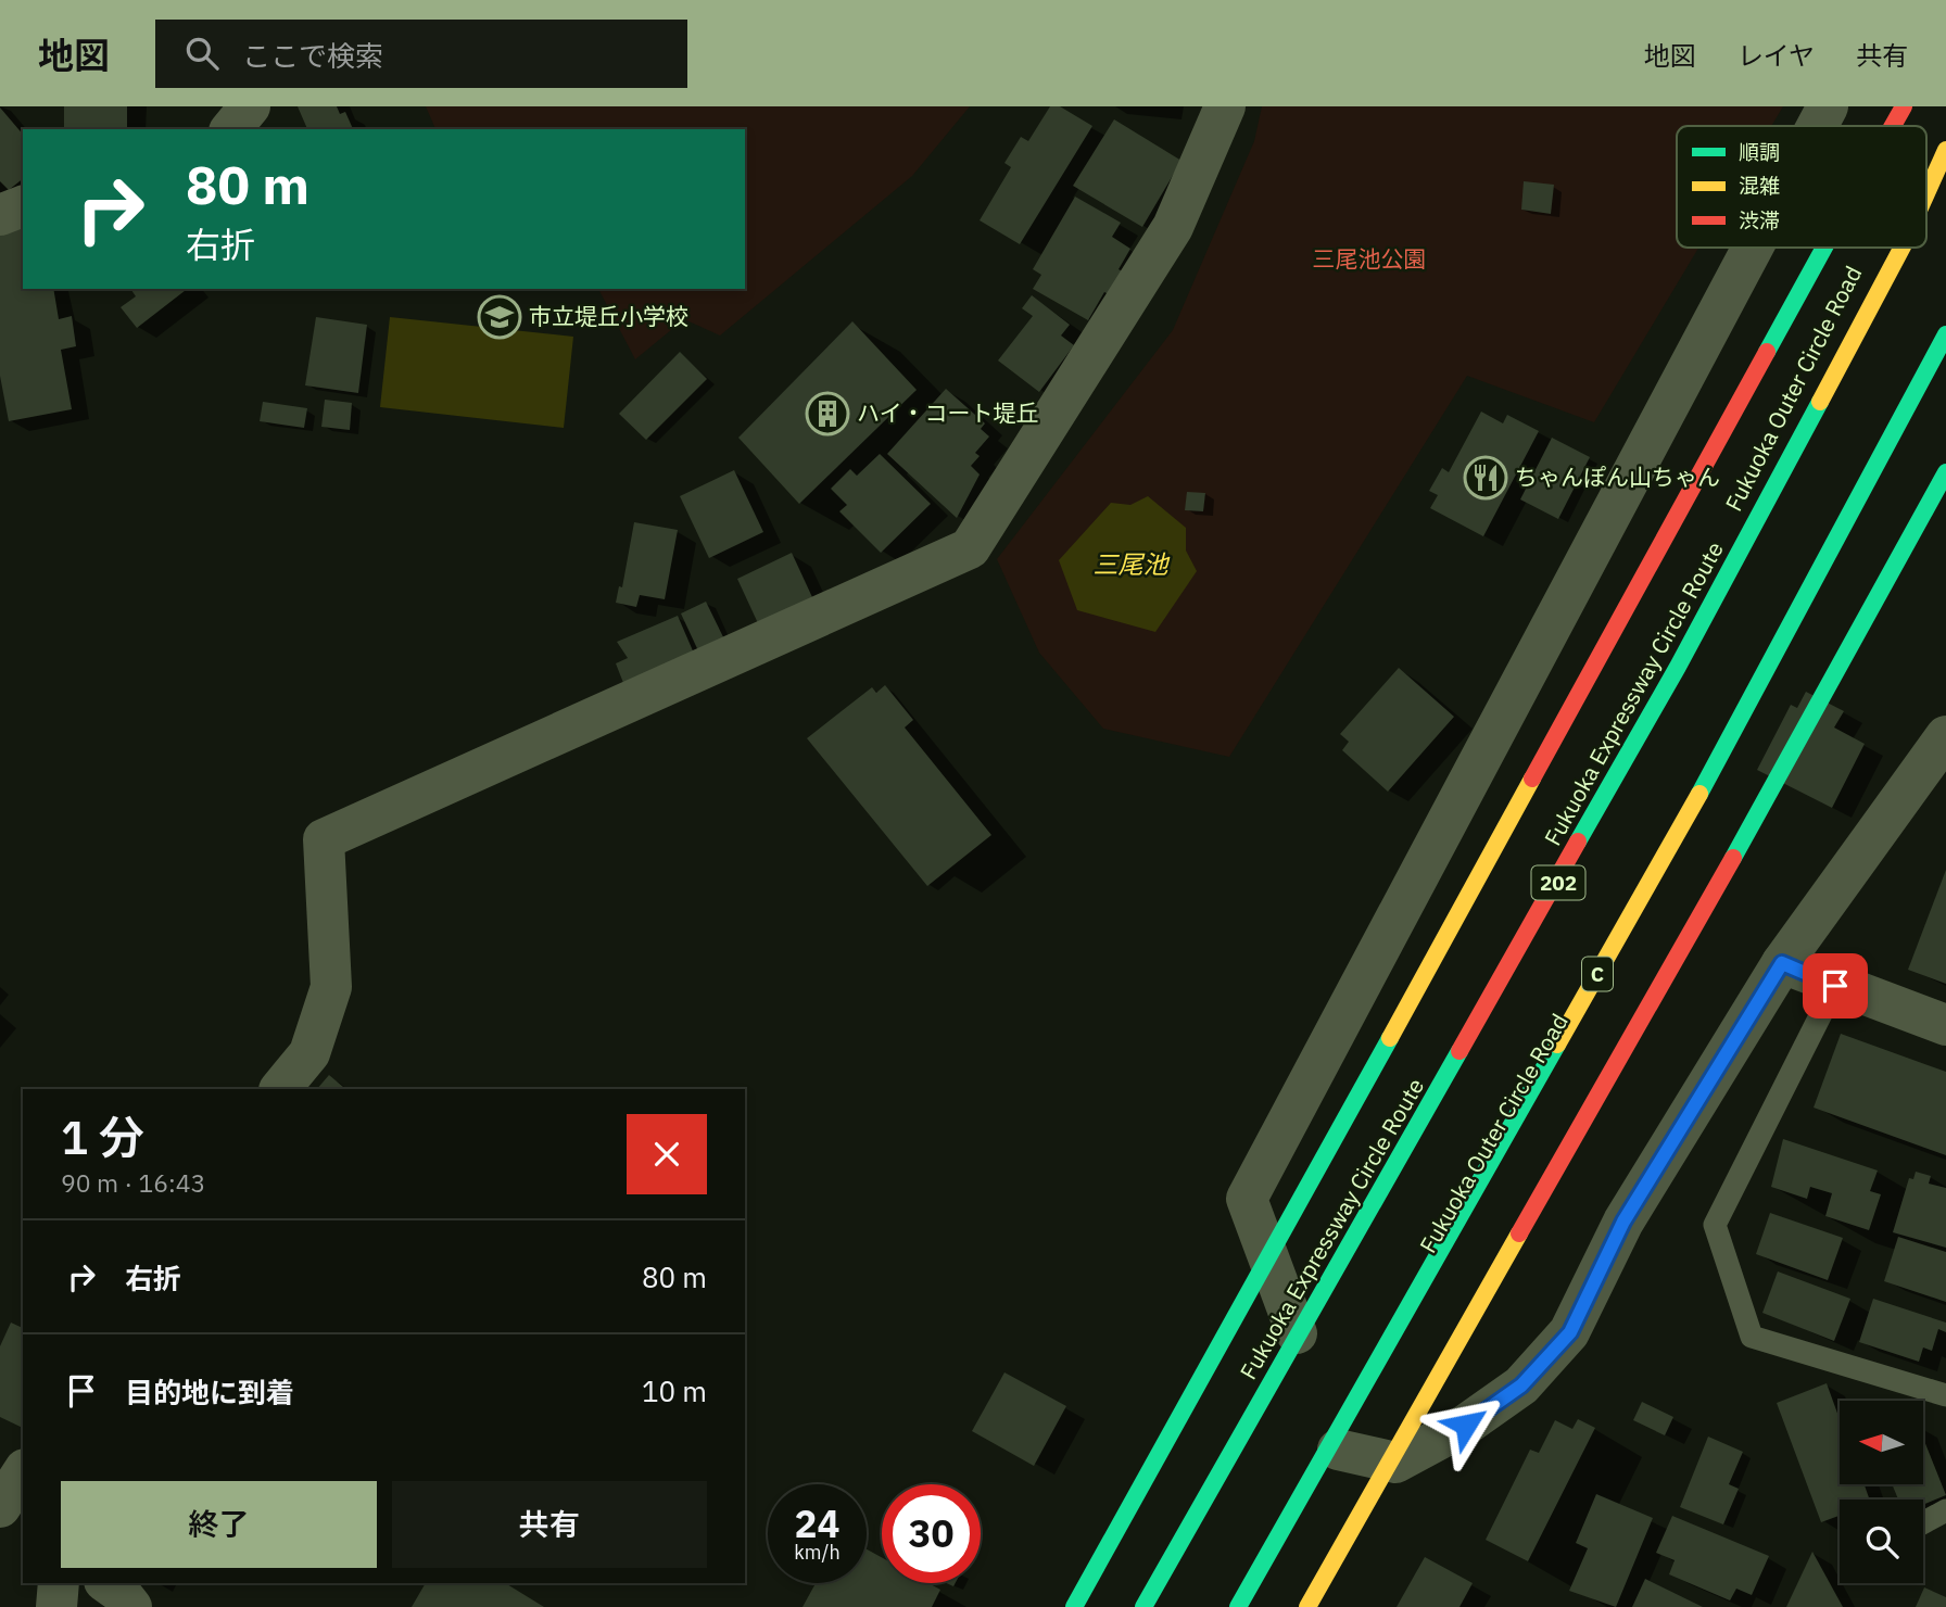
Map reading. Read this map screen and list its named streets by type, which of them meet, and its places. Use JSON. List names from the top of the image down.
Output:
{
  "streets": {
    "highway": [
      "Fukuoka Outer Circle Road",
      "Fukuoka Expressway Circle Route",
      "202",
      "C"
    ]
  },
  "water": ["三尾池"],
  "parks": ["三尾池公園"],
  "places": {
    "school or university": ["市立堤丘小学校"],
    "building": ["ハイ・コート堤丘"],
    "restaurant": ["ちゃんぽん山ちゃん"]
  },
  "legend": ["順調", "混雑", "渋滞"],
  "north": "left",
  "page": {
    "header": "地図",
    "search": "ここで検索",
    "nav": ["地図", "レイヤ", "共有"],
    "turn": ["80 m", "右折"],
    "heading": ["1 分", "90 m · 16:43"],
    "list": [
      {
        "name": "右折",
        "value": "80 m"
      },
      {
        "name": "目的地に到着",
        "value": "10 m"
      }
    ],
    "buttons": ["終了", "共有"],
    "speed": "24 km/h",
    "limit": "30"
  }
}
